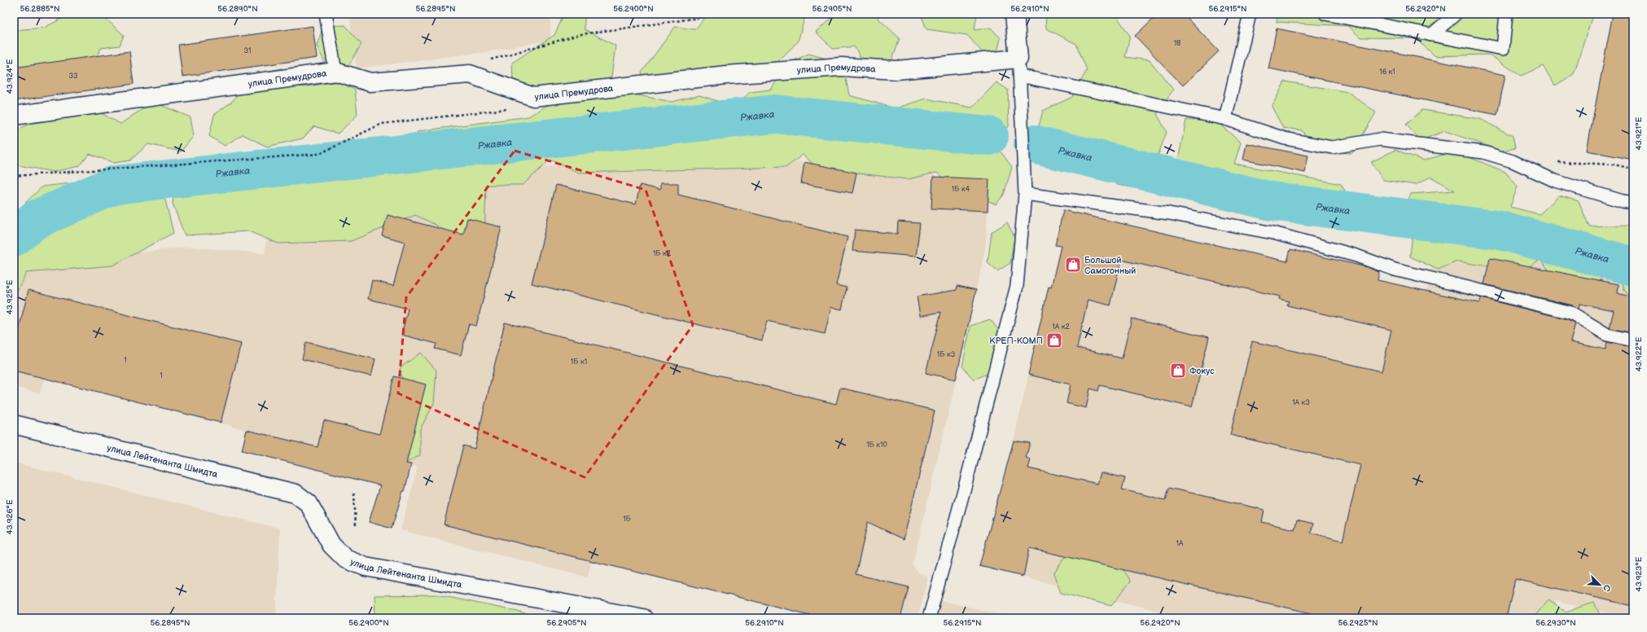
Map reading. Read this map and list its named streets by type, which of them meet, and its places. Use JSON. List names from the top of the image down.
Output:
{
  "streets": {
    "street": ["улица Премудрова", "улица Лейтенанта Шмидта"]
  },
  "water": ["Ржавка"],
  "places": {
    "shop": ["Большой Самогонный", "КРЕП-КОМП", "Фокус"]
  },
  "house_numbers": [
    "18",
    "31",
    "16 к1",
    "33",
    "1Б к4",
    "1Б к2",
    "1А к2",
    "1Б к3",
    "1",
    "1Б к1",
    "1",
    "1А к3",
    "1Б к10",
    "1Б",
    "1А"
  ],
  "north": "bottom right",
  "coordinates": [
    "56.2885°N",
    "56.2890°N",
    "56.2895°N",
    "56.2900°N",
    "56.2905°N",
    "56.2910°N",
    "56.2915°N",
    "56.2920°N",
    "43.924°E",
    "43.921°E",
    "43.925°E",
    "43.922°E",
    "43.926°E",
    "43.923°E",
    "56.2925°N",
    "56.2930°N"
  ]
}
